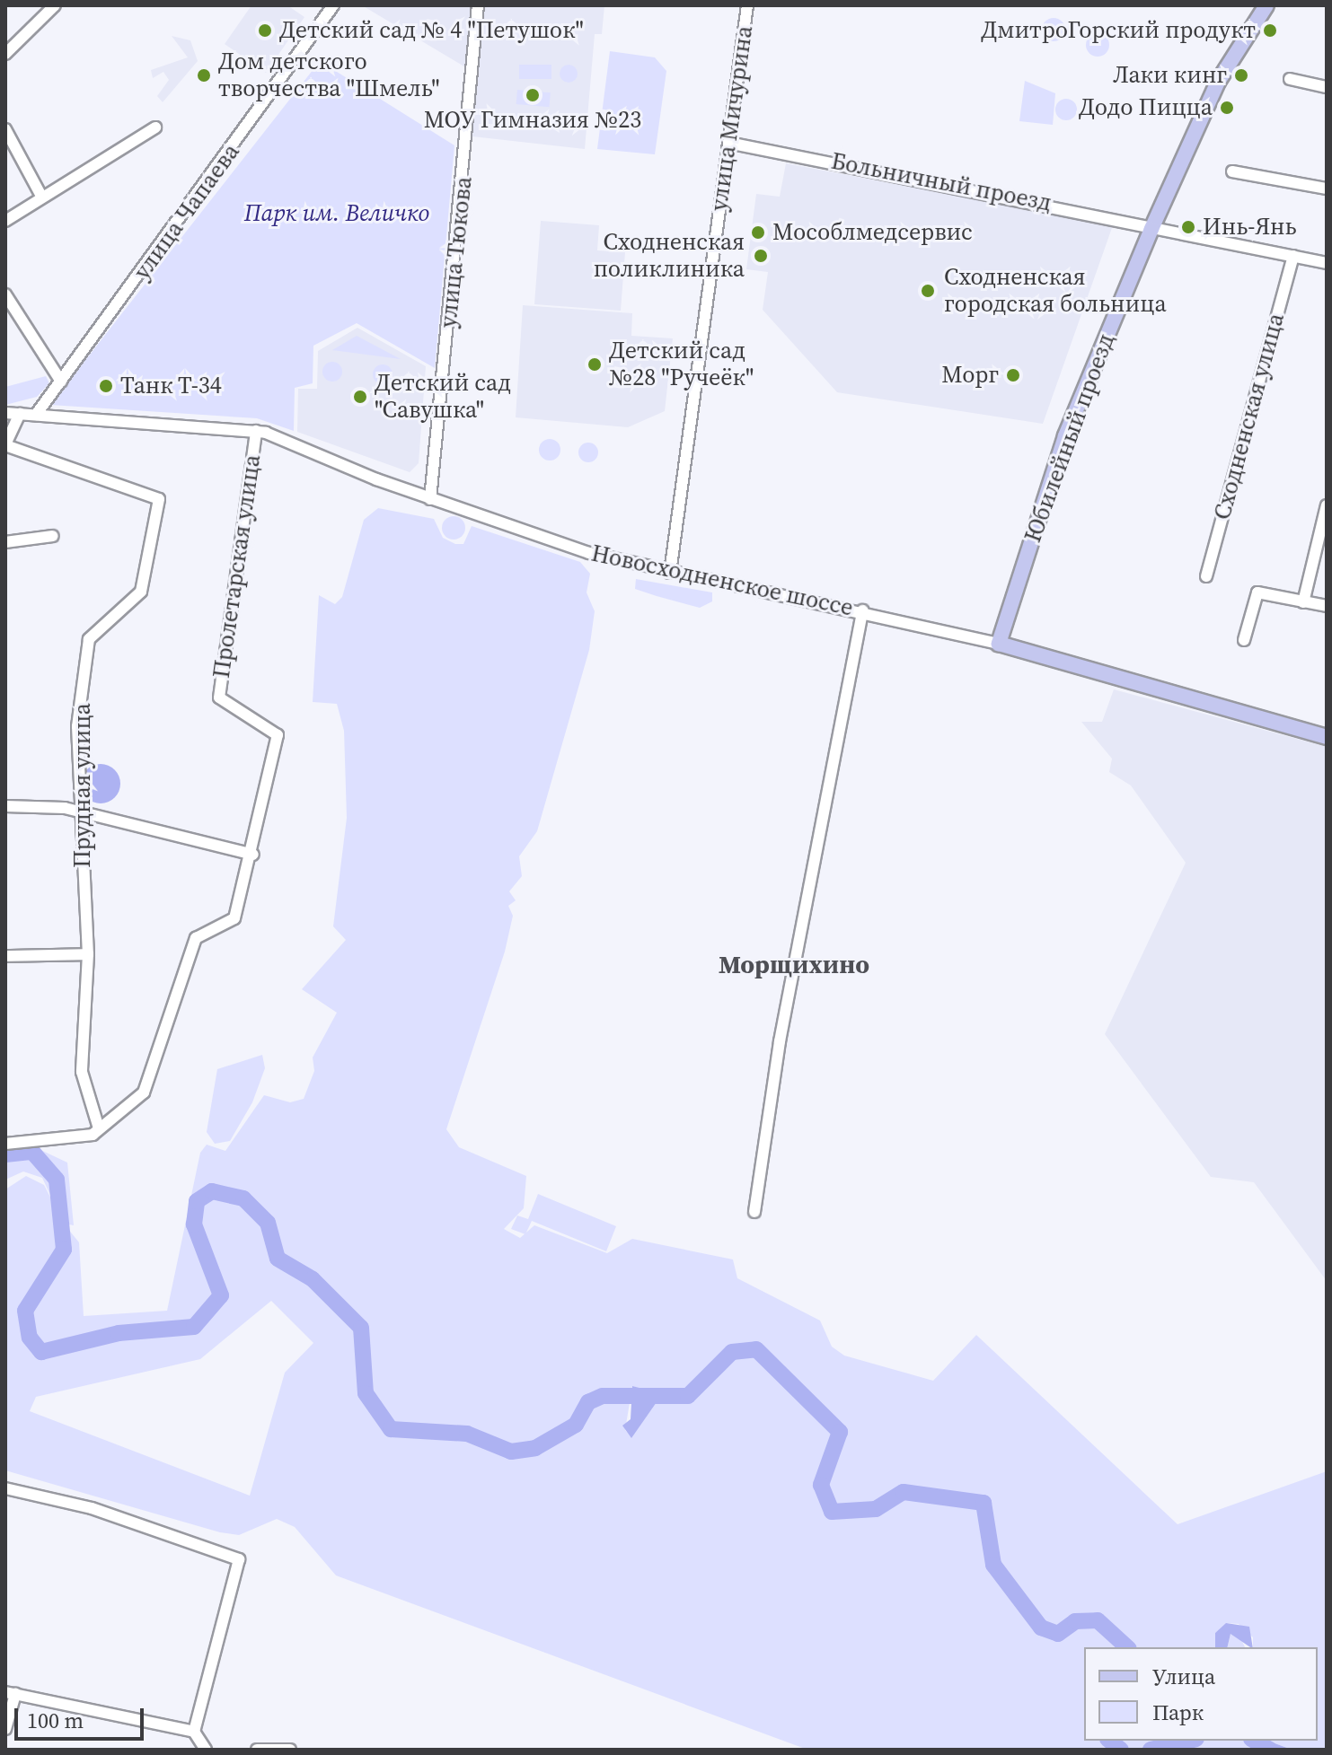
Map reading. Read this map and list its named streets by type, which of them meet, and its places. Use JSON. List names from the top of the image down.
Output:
{
  "streets": {
    "main road": ["Юбилейный проезд", "Новосходненское шоссе"],
    "street": [
      "улица Мичурина",
      "Больничный проезд",
      "улица Чапаева",
      "улица Тюкова",
      "Сходненская улица",
      "Пролетарская улица",
      "Прудная улица"
    ]
  },
  "crossings": [
    ["улица Мичурина", "Больничный проезд"],
    ["улица Мичурина", "Новосходненское шоссе"],
    ["Больничный проезд", "Сходненская улица"],
    ["Больничный проезд", "Юбилейный проезд"],
    ["улица Чапаева", "Новосходненское шоссе"],
    ["улица Тюкова", "Новосходненское шоссе"],
    ["Юбилейный проезд", "Новосходненское шоссе"],
    ["Пролетарская улица", "Новосходненское шоссе"],
    ["Пролетарская улица", "Прудная улица"]
  ],
  "districts": ["Морщихино"],
  "parks": ["Парк им. Величко"],
  "places": [
    "Детский сад № 4 \"Петушок\"",
    "ДмитроГорский продукт",
    "Дом детского творчества \"Шмель\"",
    "Лаки кинг",
    "МОУ Гимназия №23",
    "Додо Пицца",
    "Инь-Янь",
    "Мособлмедсервис",
    "Сходненская поликлиника",
    "Сходненская городская больница",
    "Детский сад №28 \"Ручеёк\"",
    "Морг",
    "Танк Т-34",
    "Детский сад \"Савушка\""
  ],
  "legend": ["Улица", "Парк"],
  "scale_bar": "100 m"
}
